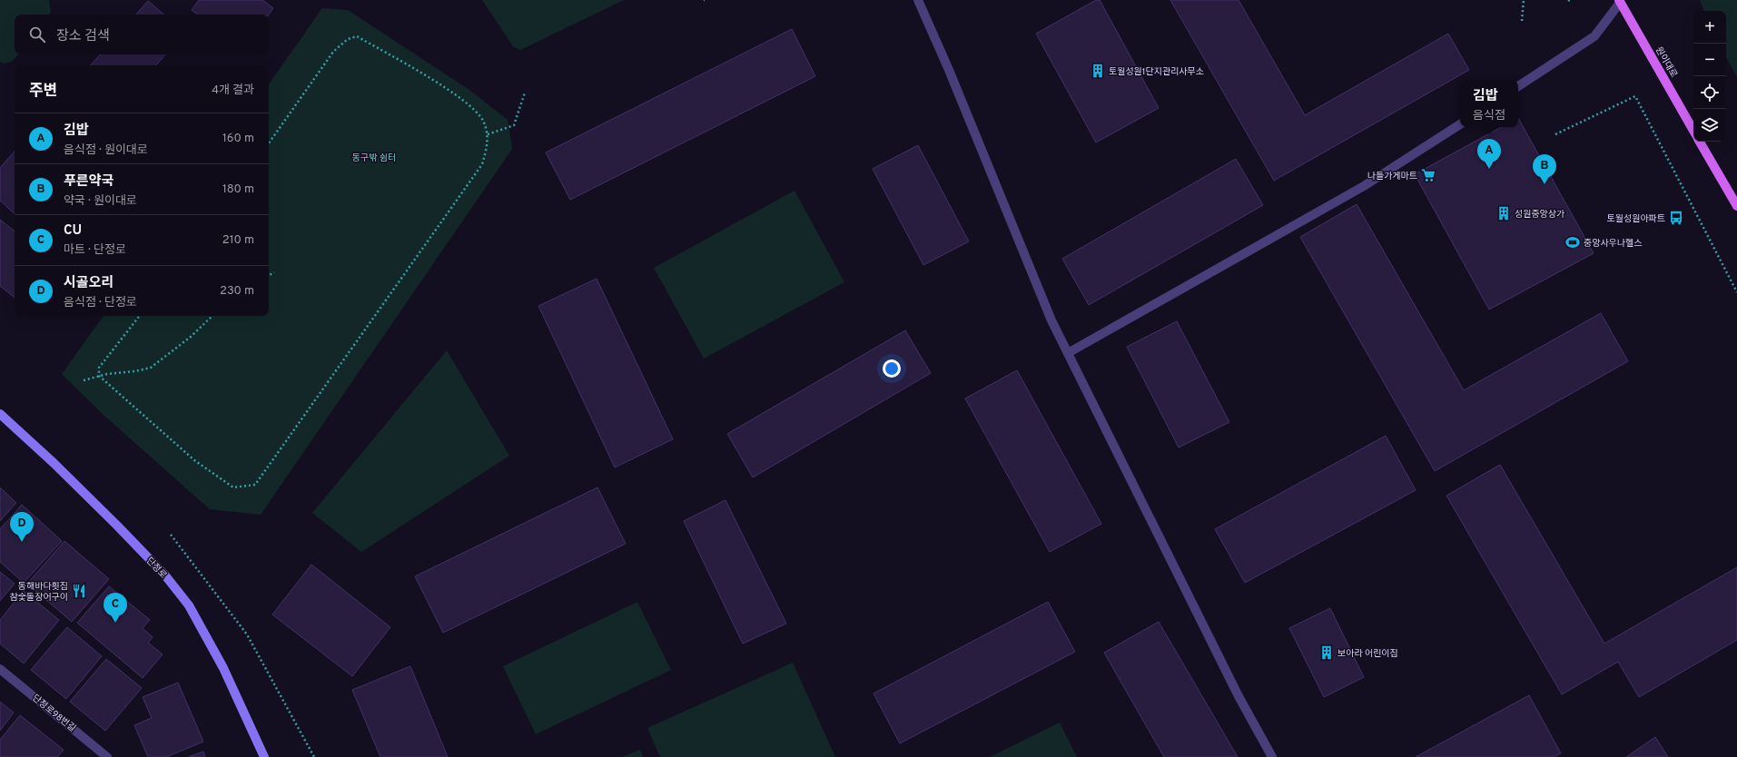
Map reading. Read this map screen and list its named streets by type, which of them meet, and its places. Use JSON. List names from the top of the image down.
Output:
{
  "streets": {
    "main road": ["원이대로"],
    "street": ["단정로", "단정로98번길"]
  },
  "parks": ["동구밖 쉼터"],
  "places": {
    "building": ["토월성원1단지관리사무소", "성원중앙상가", "보아라 어린이집"],
    "supermarket": ["나들가게마트"],
    "bus stop": ["토월성원아파트"],
    "sports": ["중앙사우나헬스"],
    "restaurant": ["동해바다횟집 참숯돌장어구이"]
  },
  "page": {
    "map_buttons": ["+", "−"],
    "search": "장소 검색",
    "heading": ["주변", "4개 결과"],
    "popup": ["김밥", "음식점"],
    "list": [
      {
        "mark": "A",
        "name": "김밥",
        "note": "음식점 · 원이대로",
        "value": "160 m"
      },
      {
        "mark": "B",
        "name": "푸른약국",
        "note": "약국 · 원이대로",
        "value": "180 m"
      },
      {
        "mark": "C",
        "name": "CU",
        "note": "마트 · 단정로",
        "value": "210 m"
      },
      {
        "mark": "D",
        "name": "시골오리",
        "note": "음식점 · 단정로",
        "value": "230 m"
      }
    ],
    "pins": [
      "A",
      "B",
      "D",
      "C"
    ]
  }
}
